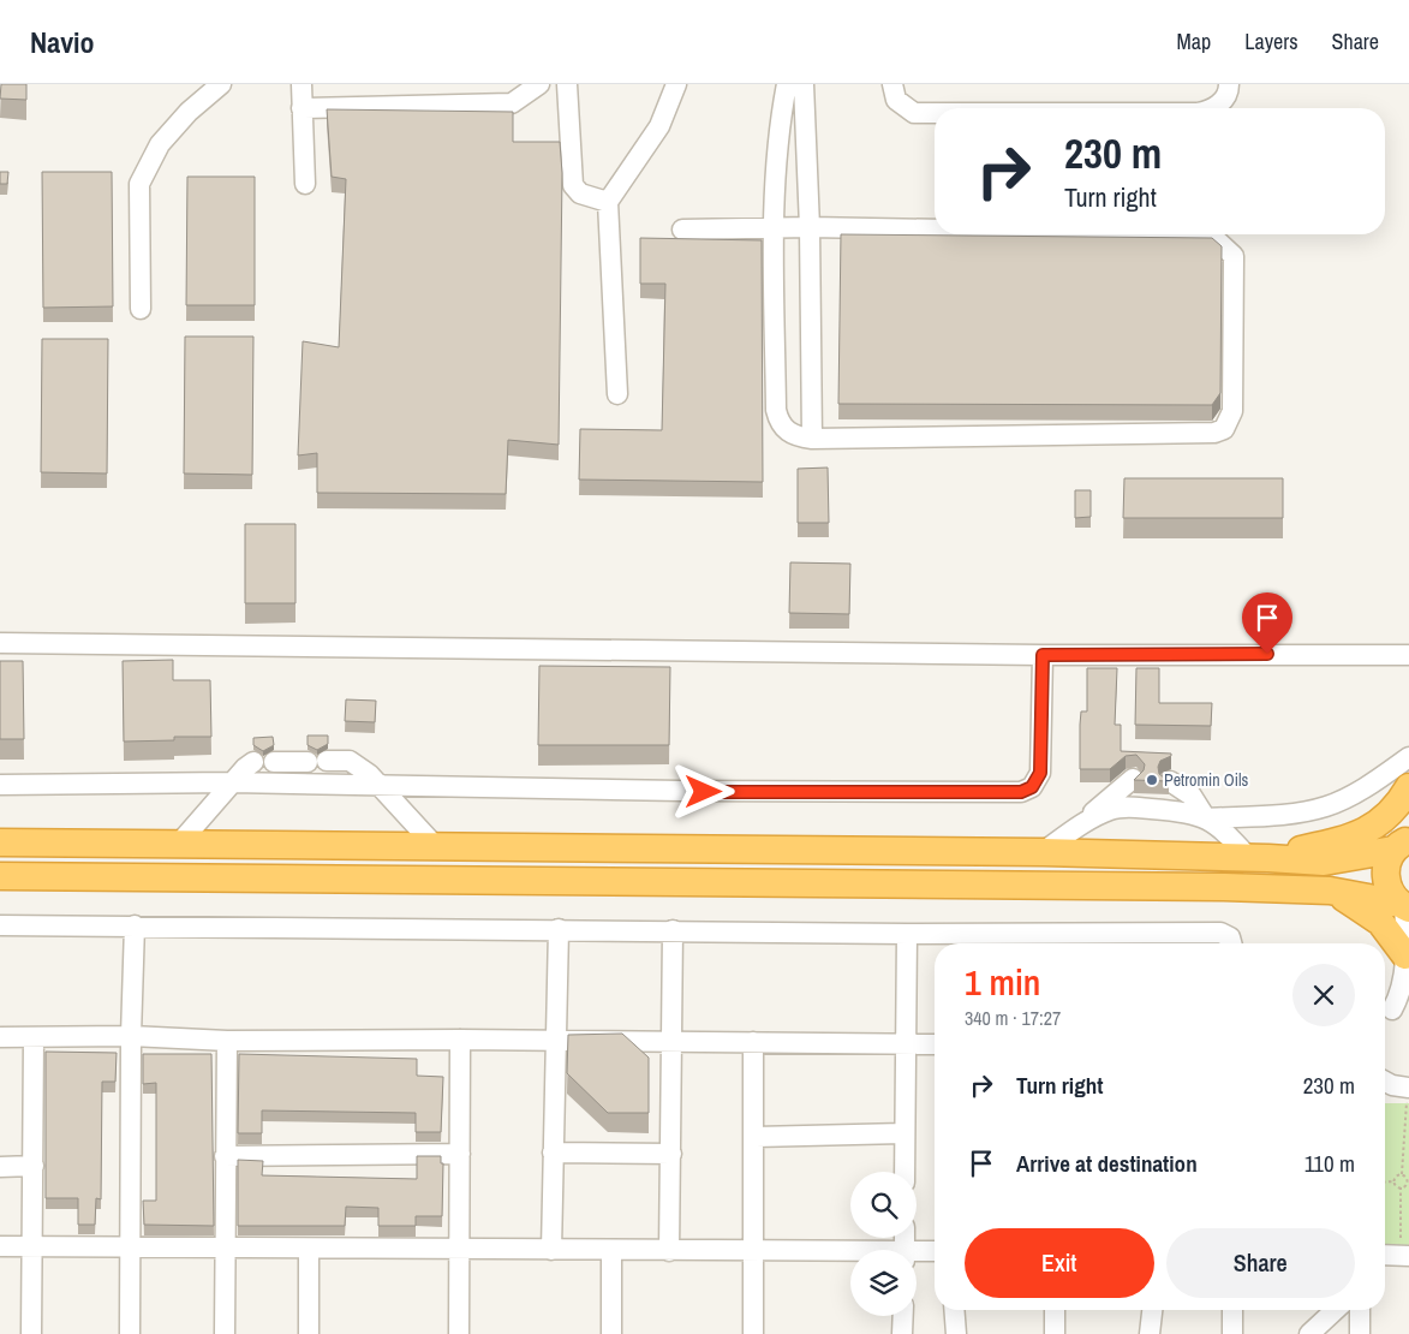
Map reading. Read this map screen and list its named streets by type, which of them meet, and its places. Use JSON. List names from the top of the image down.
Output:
{
  "places": ["Petromin Oils"],
  "page": {
    "header": "Navio",
    "nav": ["Map", "Layers", "Share"],
    "turn": ["230 m", "Turn right"],
    "heading": ["1 min", "340 m · 17:27"],
    "list": [
      {
        "name": "Turn right",
        "value": "230 m"
      },
      {
        "name": "Arrive at destination",
        "value": "110 m"
      }
    ],
    "buttons": ["Exit", "Share"]
  }
}
